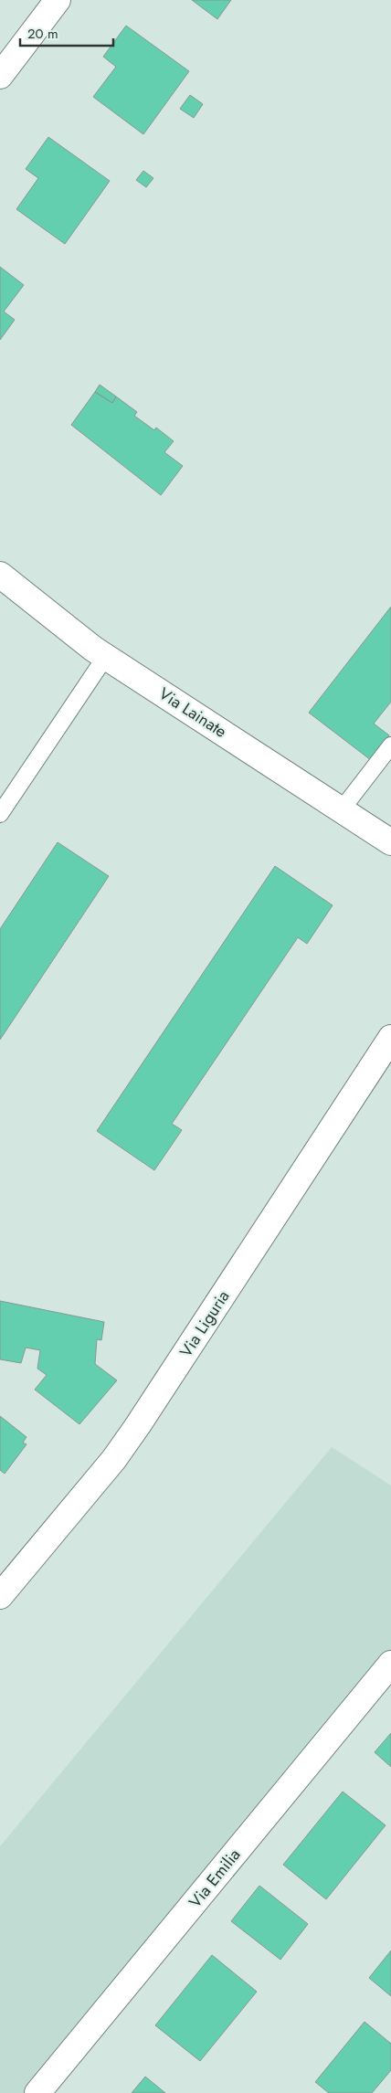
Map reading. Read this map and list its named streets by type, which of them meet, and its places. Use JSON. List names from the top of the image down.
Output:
{
  "streets": {
    "street": ["Via Lainate", "Via Liguria", "Via Emilia"]
  },
  "scale_bar": "20 m"
}
